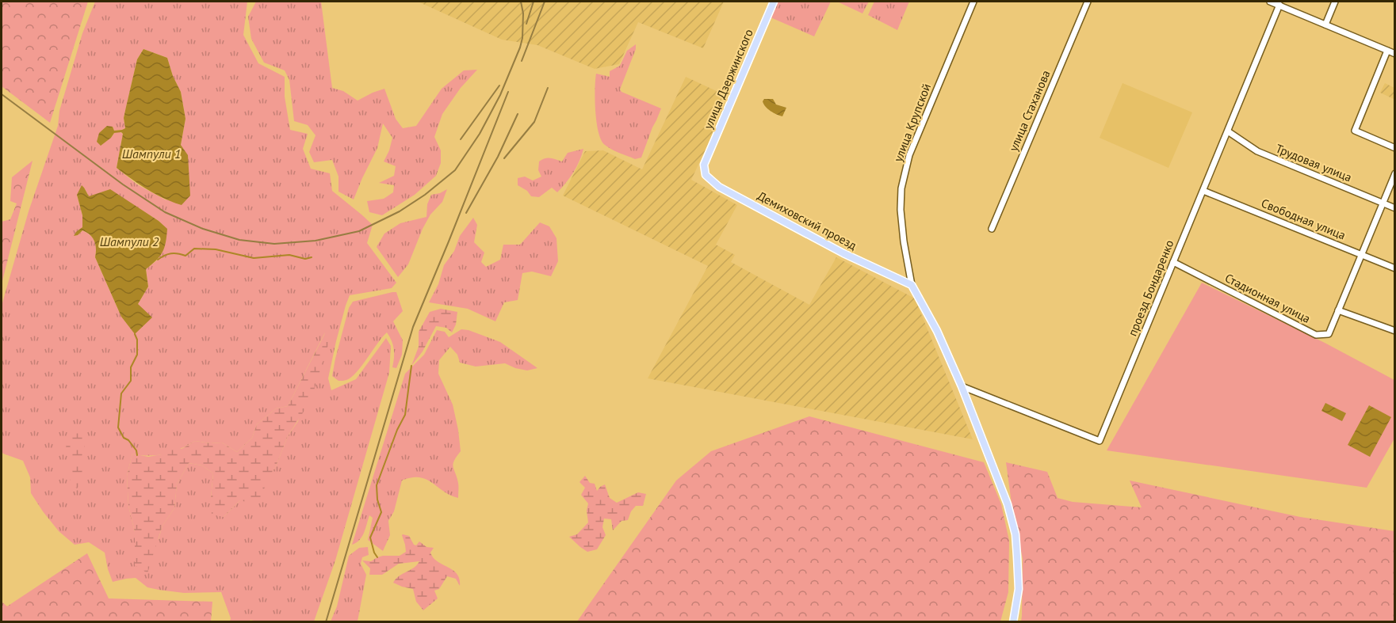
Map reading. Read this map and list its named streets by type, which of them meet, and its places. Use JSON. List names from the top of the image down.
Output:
{
  "streets": {
    "main road": ["улица Дзержинского", "Демиховский проезд"],
    "street": [
      "улица Стаханова",
      "улица Крупской",
      "Трудовая улица",
      "Свободная улица",
      "проезд Бондаренко",
      "Стадионная улица"
    ]
  },
  "crossings": [
    ["улица Дзержинского", "Демиховский проезд"],
    ["улица Крупской", "Демиховский проезд"],
    ["Трудовая улица", "проезд Бондаренко"],
    ["Свободная улица", "проезд Бондаренко"],
    ["проезд Бондаренко", "Стадионная улица"]
  ],
  "water": ["Шампули 1", "Шампули 2"]
}
